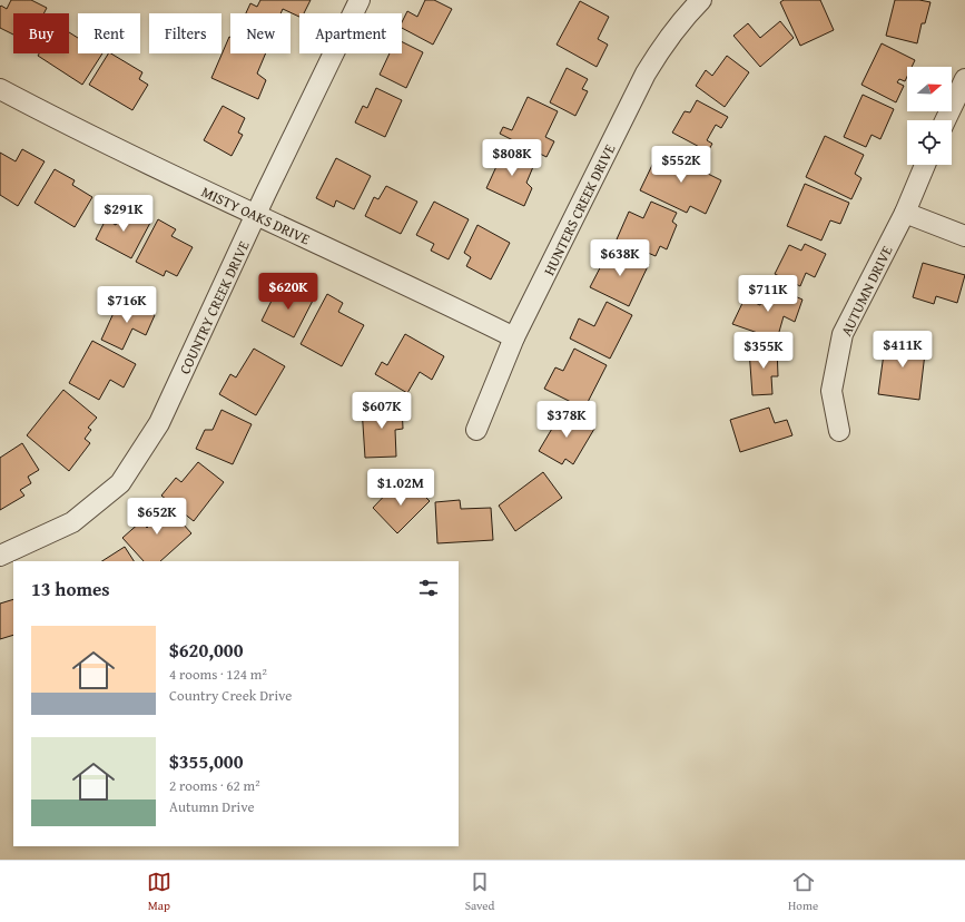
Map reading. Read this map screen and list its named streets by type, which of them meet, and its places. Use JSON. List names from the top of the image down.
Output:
{
  "streets": {
    "street": [
      "HUNTERS CREEK DRIVE",
      "MISTY OAKS DRIVE",
      "AUTUMN DRIVE",
      "COUNTRY CREEK DRIVE"
    ]
  },
  "crossings": [
    ["HUNTERS CREEK DRIVE", "MISTY OAKS DRIVE"],
    ["MISTY OAKS DRIVE", "COUNTRY CREEK DRIVE"]
  ],
  "north": "right",
  "page": {
    "chip": [
      "Buy",
      "Rent",
      "Filters",
      "New",
      "Apartment"
    ],
    "price": [
      "$808K",
      "$552K",
      "$291K",
      "$638K",
      "$620K",
      "$711K",
      "$716K",
      "$411K",
      "$355K",
      "$607K",
      "$378K",
      "$1.02M",
      "$652K"
    ],
    "heading": "13 homes",
    "list": [
      {
        "name": "$620,000",
        "note": "4 rooms · 124 m² · Country Creek Drive"
      },
      {
        "name": "$355,000",
        "note": "2 rooms · 62 m² · Autumn Drive"
      }
    ],
    "tabs": ["Map", "Saved", "Home"]
  }
}
